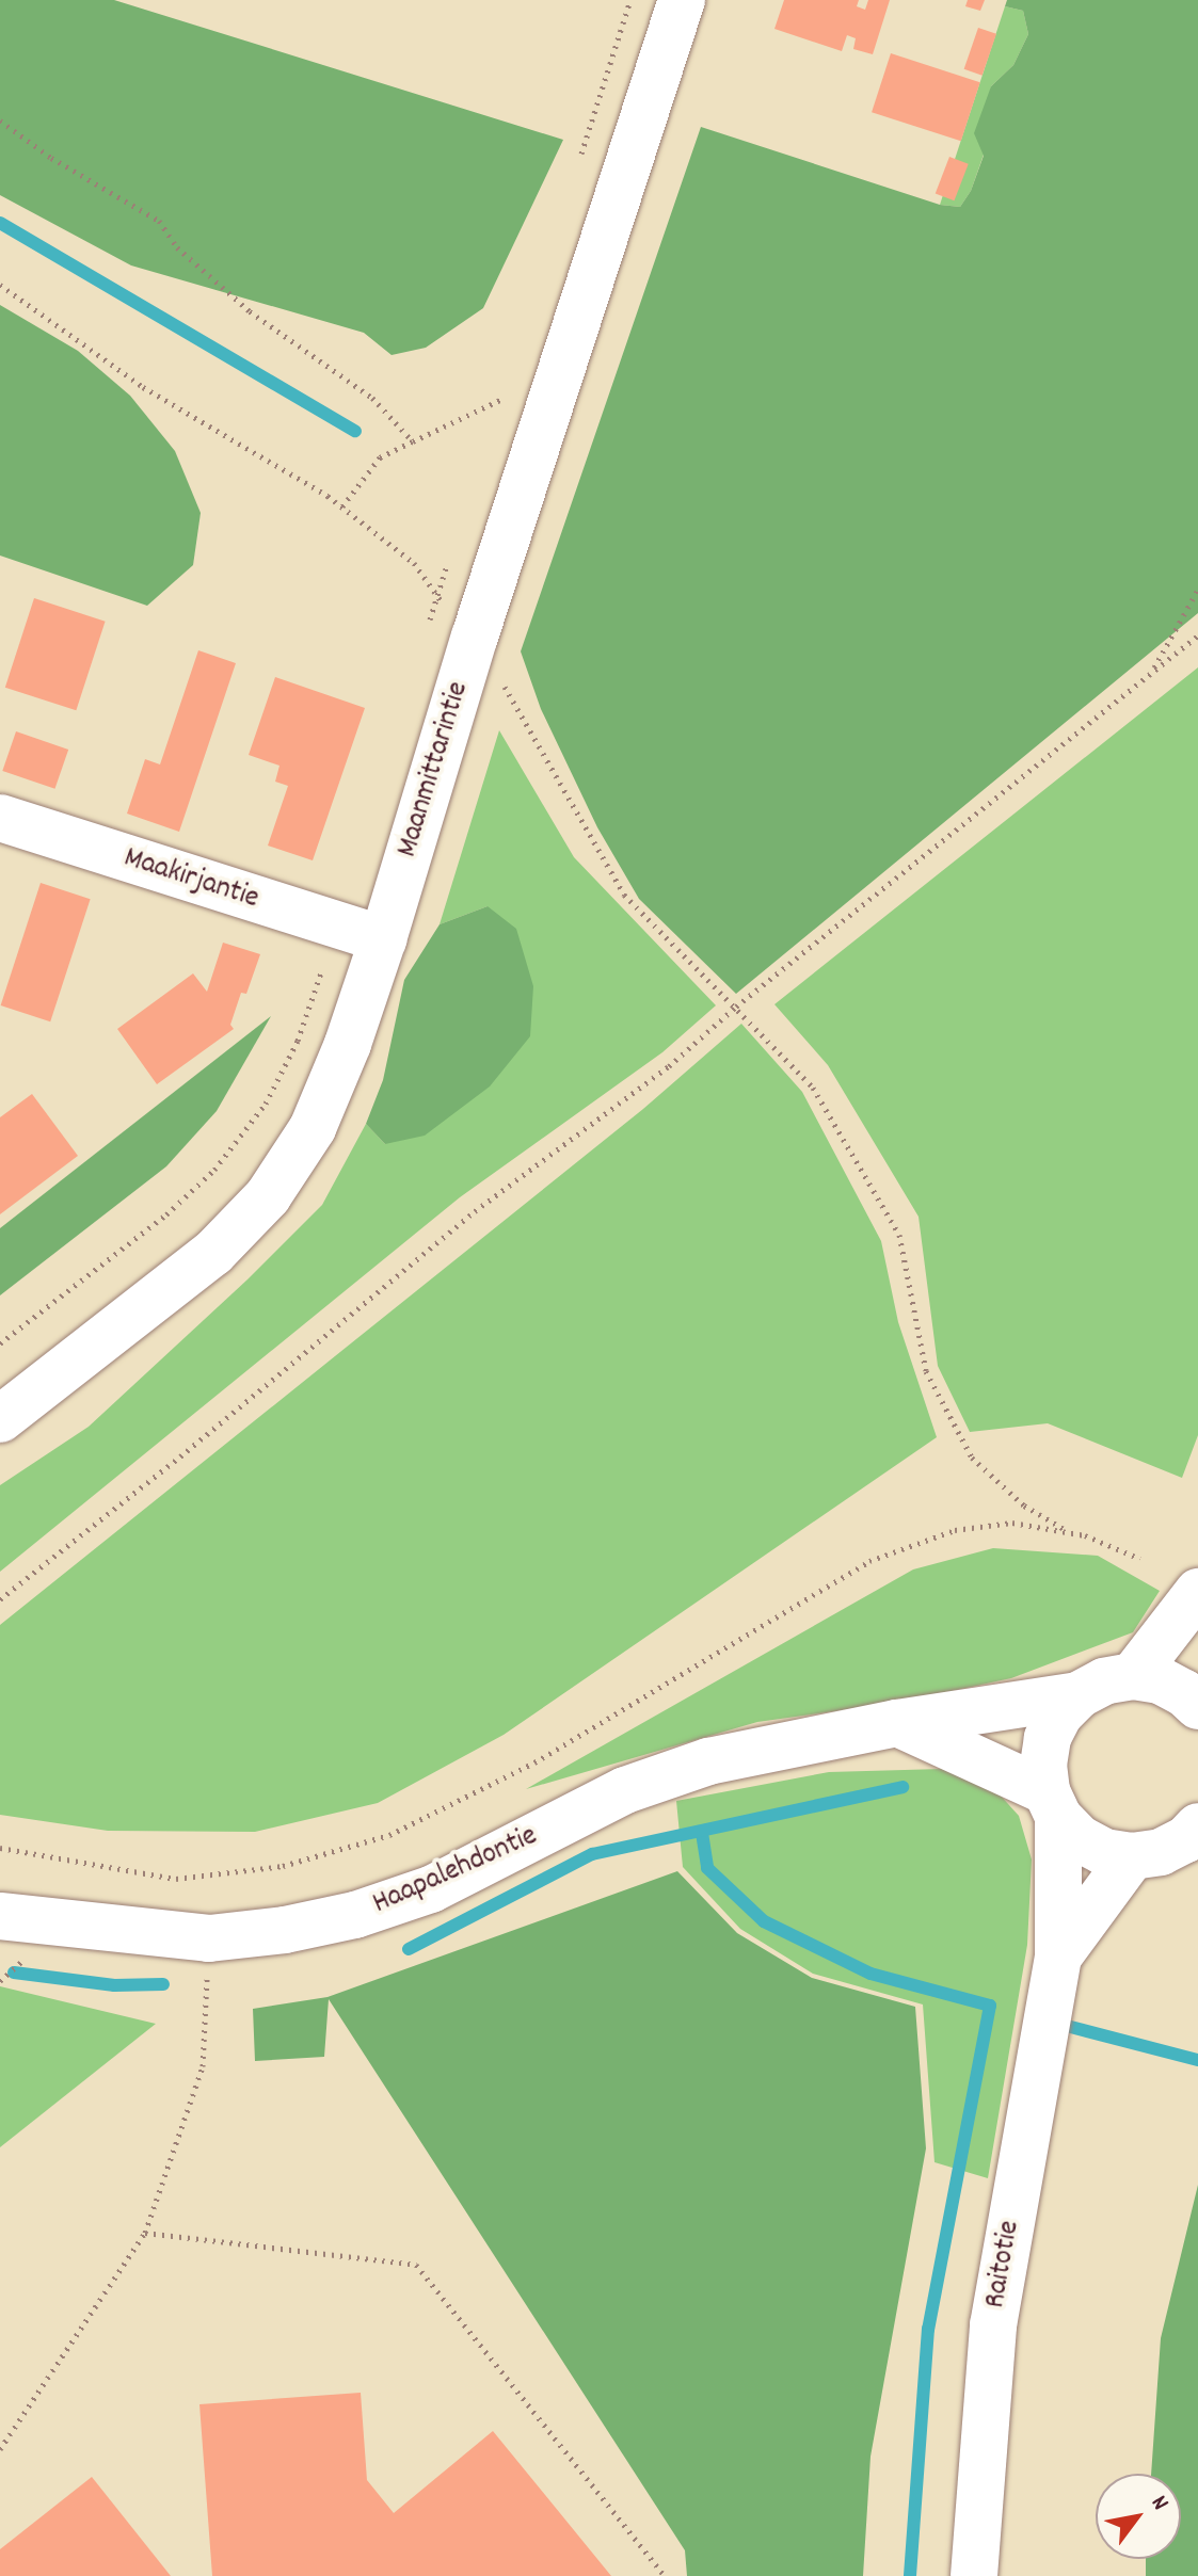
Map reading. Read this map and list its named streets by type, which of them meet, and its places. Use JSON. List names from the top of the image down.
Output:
{
  "streets": {
    "street": [
      "Maanmittarintie",
      "Maakirjantie",
      "Haapalehdontie",
      "Raitotie"
    ]
  },
  "crossings": [
    ["Maanmittarintie", "Maakirjantie"],
    ["Haapalehdontie", "Raitotie"]
  ],
  "north": "top right"
}
